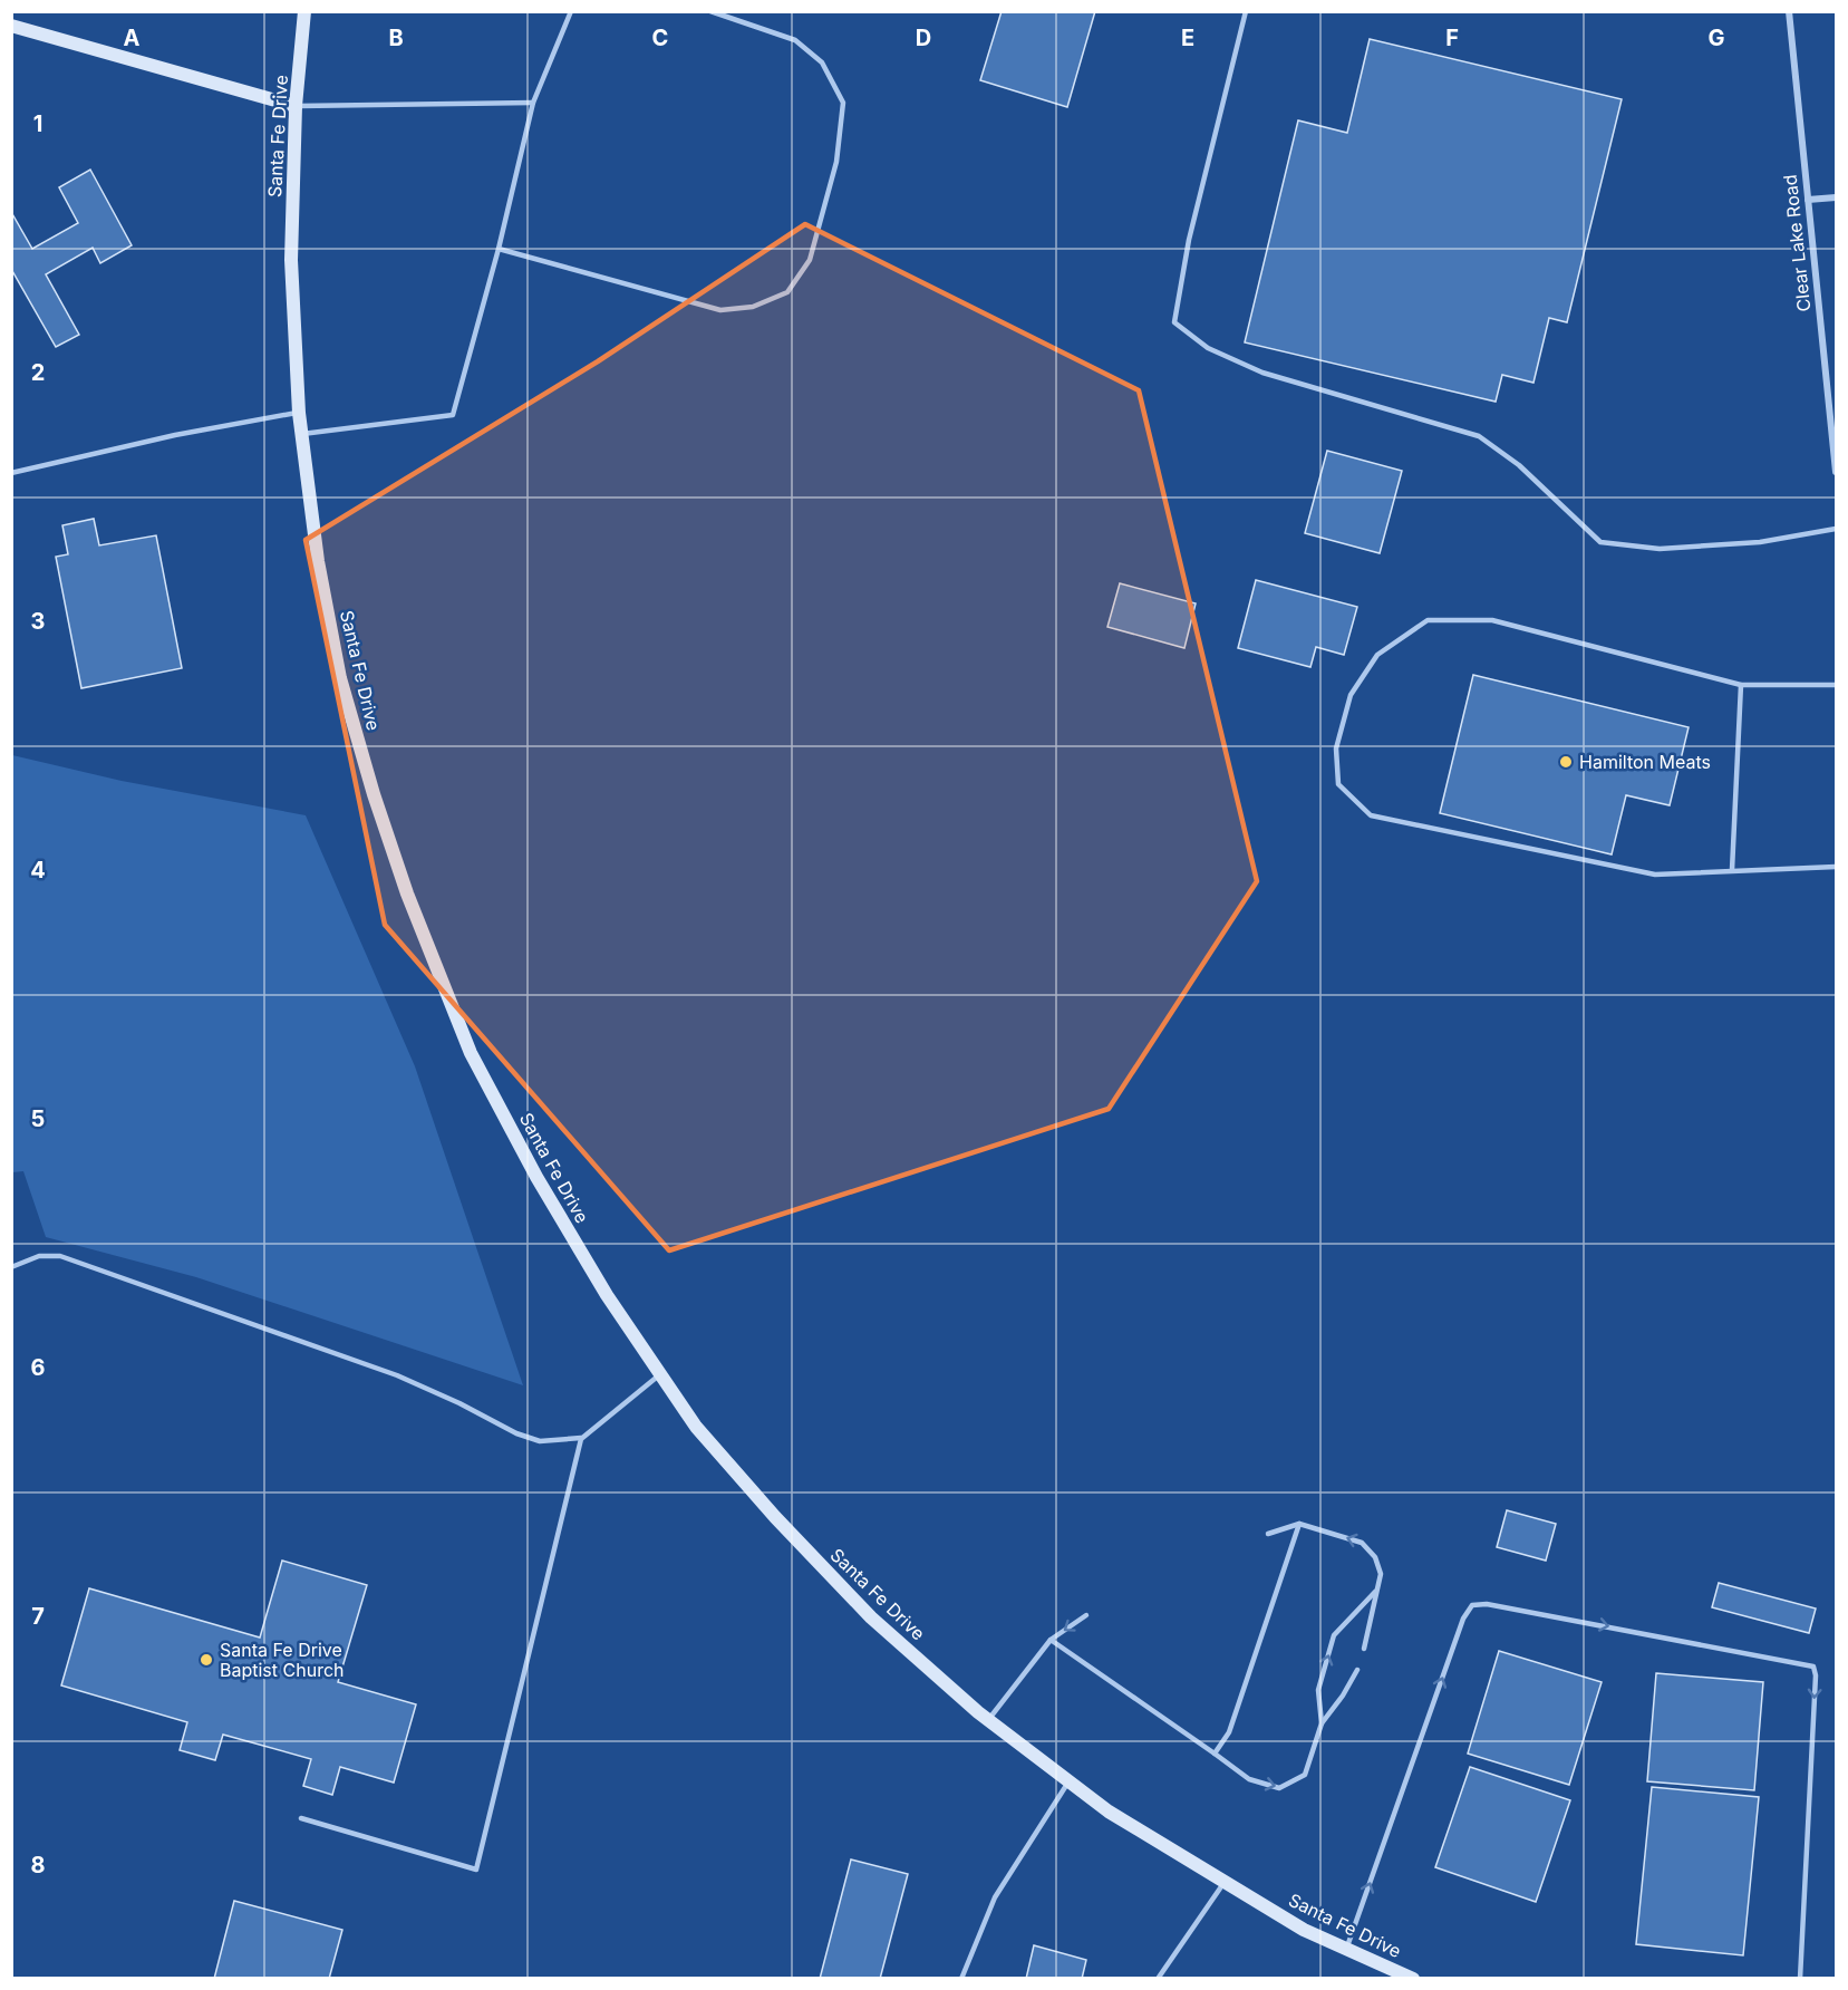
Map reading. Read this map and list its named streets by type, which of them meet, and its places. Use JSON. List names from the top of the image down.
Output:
{
  "streets": {
    "main road": ["Santa Fe Drive"],
    "street": ["Clear Lake Road"]
  },
  "places": ["Hamilton Meats", "Santa Fe Drive Baptist Church"],
  "grid": {
    "columns": [
      "A",
      "B",
      "C",
      "D",
      "E",
      "F",
      "G"
    ],
    "rows": [
      "1",
      "2",
      "3",
      "4",
      "5",
      "6",
      "7",
      "8"
    ]
  }
}
